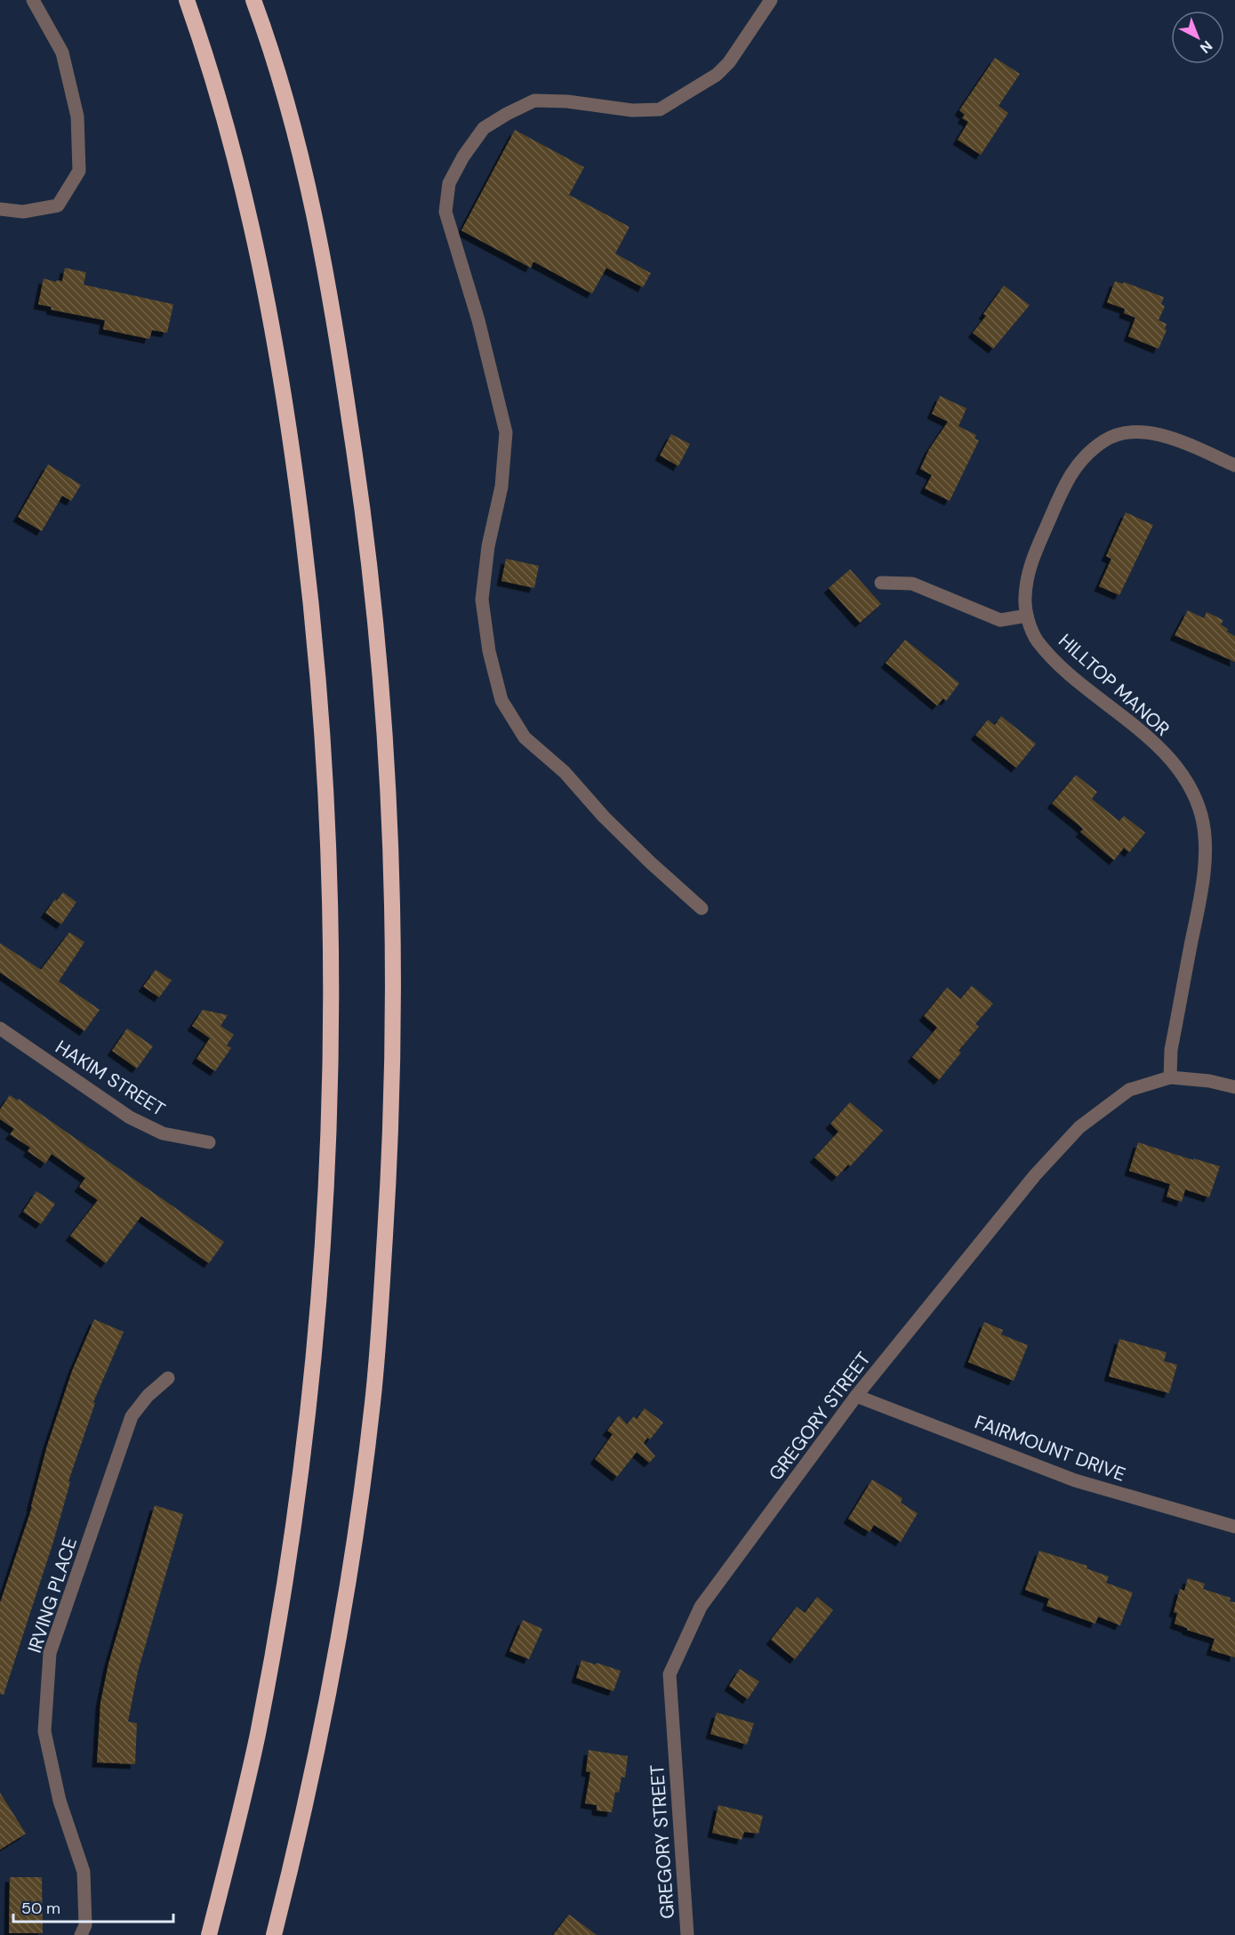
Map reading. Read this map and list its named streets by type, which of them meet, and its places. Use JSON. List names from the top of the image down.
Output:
{
  "streets": {
    "street": [
      "HILLTOP MANOR",
      "HAKIM STREET",
      "GREGORY STREET",
      "FAIRMOUNT DRIVE",
      "IRVING PLACE"
    ]
  },
  "crossings": [
    ["HILLTOP MANOR", "GREGORY STREET"],
    ["GREGORY STREET", "FAIRMOUNT DRIVE"]
  ],
  "scale_bar": "50 m",
  "north": "bottom right"
}
